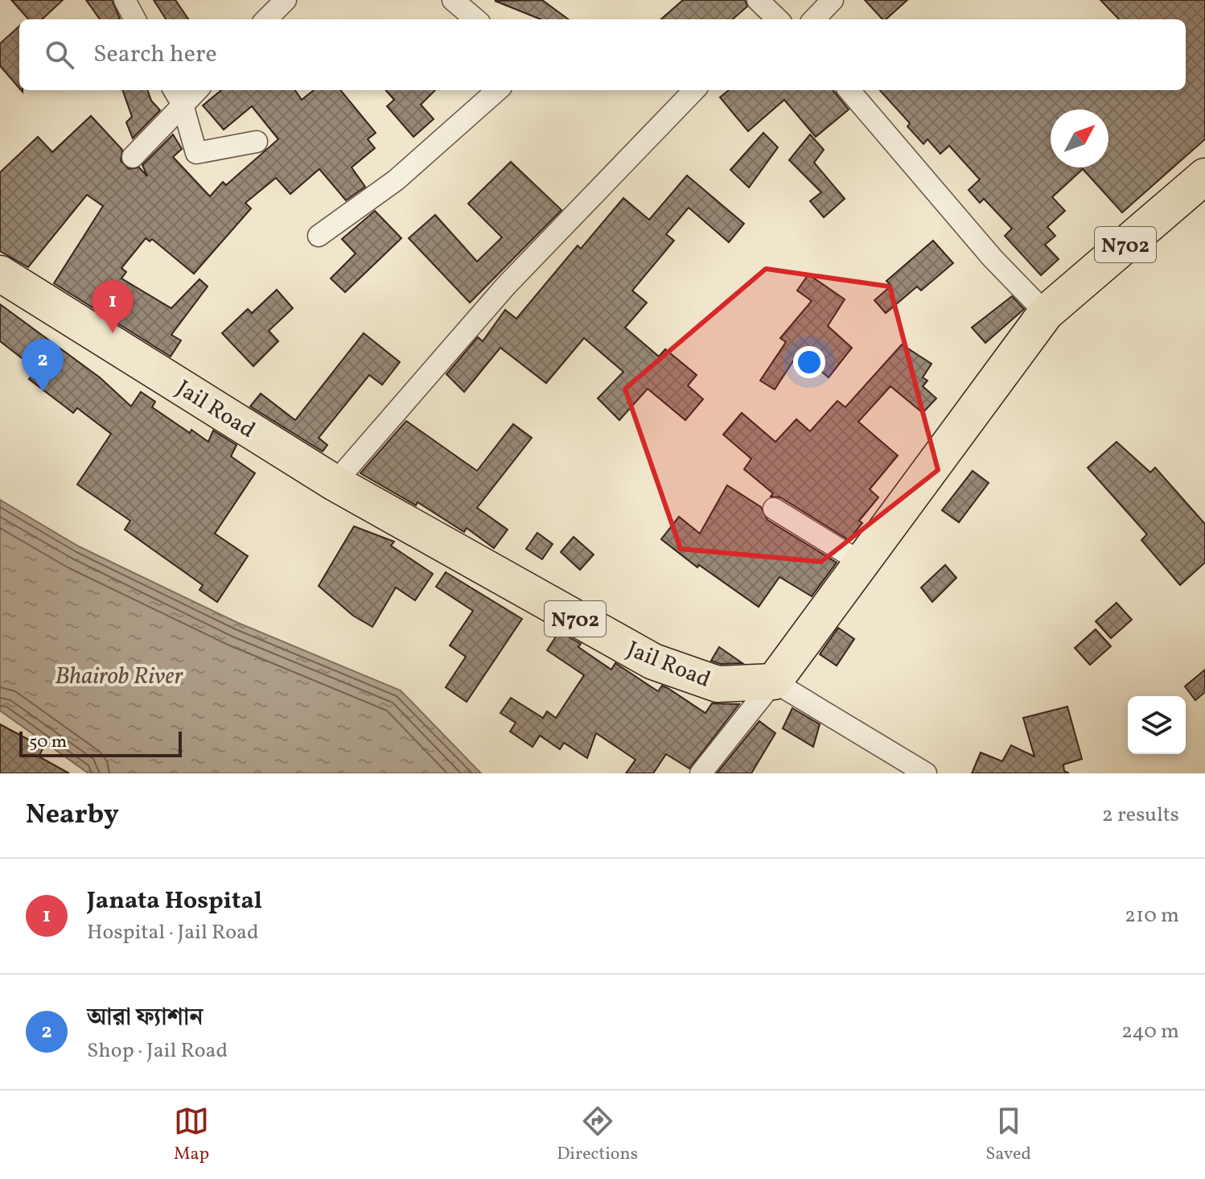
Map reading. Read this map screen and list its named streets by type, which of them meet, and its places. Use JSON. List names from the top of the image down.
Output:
{
  "streets": {
    "highway": ["N702", "Jail Road"]
  },
  "crossings": [
    ["N702", "Jail Road"]
  ],
  "water": ["Bhairob River"],
  "scale_bar": "50 m",
  "north": "top right",
  "page": {
    "search": "Search here",
    "pins": ["1", "2"],
    "scale": "50 m",
    "heading": ["Nearby", "2 results"],
    "list": [
      {
        "mark": "1",
        "name": "Janata Hospital",
        "note": "Hospital · Jail Road",
        "value": "210 m"
      },
      {
        "mark": "2",
        "name": "আরা ফ্যাশান",
        "note": "Shop · Jail Road",
        "value": "240 m"
      }
    ],
    "nav": ["Map", "Directions", "Saved"]
  }
}
